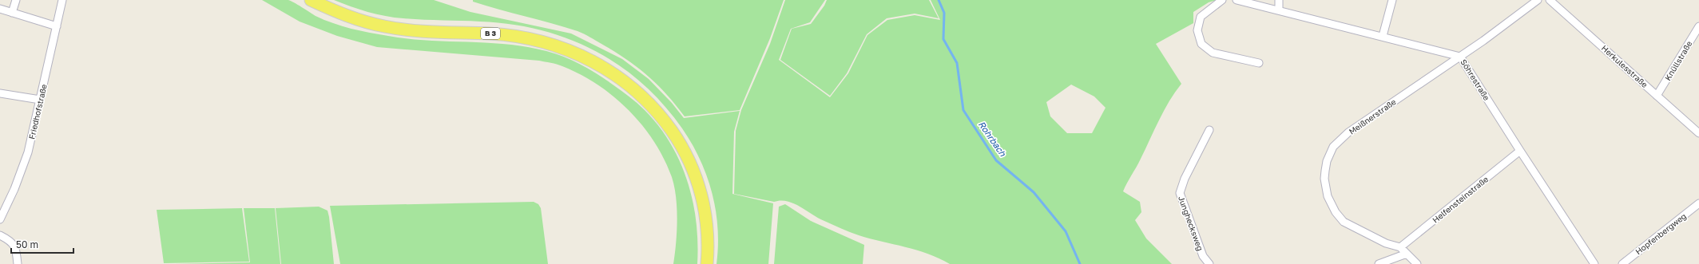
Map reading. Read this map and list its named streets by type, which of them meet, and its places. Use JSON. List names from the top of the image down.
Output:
{
  "streets": {
    "main road": ["B 3"],
    "street": [
      "Knüllstraße",
      "Herkulesstraße",
      "Söhrestraße",
      "Friedhofstraße",
      "Meißnerstraße",
      "Helfensteinstraße",
      "Junghecksweg",
      "Hopfenbergweg"
    ]
  },
  "crossings": [
    ["Knüllstraße", "Herkulesstraße"],
    ["Söhrestraße", "Meißnerstraße"],
    ["Söhrestraße", "Helfensteinstraße"],
    ["Meißnerstraße", "Helfensteinstraße"]
  ],
  "water": ["Rohrbach"],
  "scale_bar": "50 m"
}
